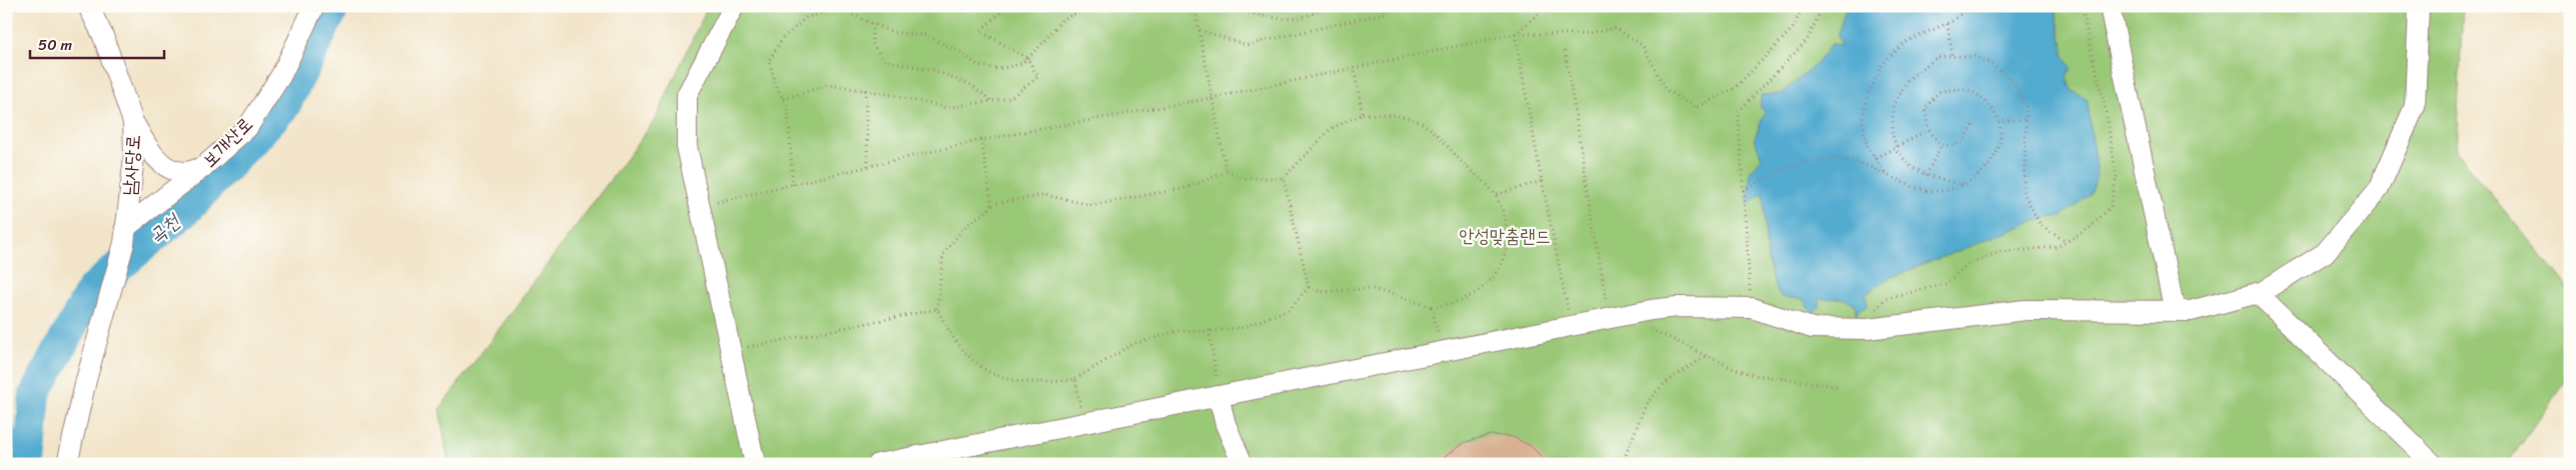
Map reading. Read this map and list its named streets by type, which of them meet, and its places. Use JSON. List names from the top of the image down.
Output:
{
  "streets": {
    "street": ["보개산로", "남사당로"]
  },
  "crossings": [
    ["보개산로", "남사당로"]
  ],
  "water": ["곡천"],
  "parks": ["안성맞춤랜드"],
  "scale_bar": "50 m"
}
